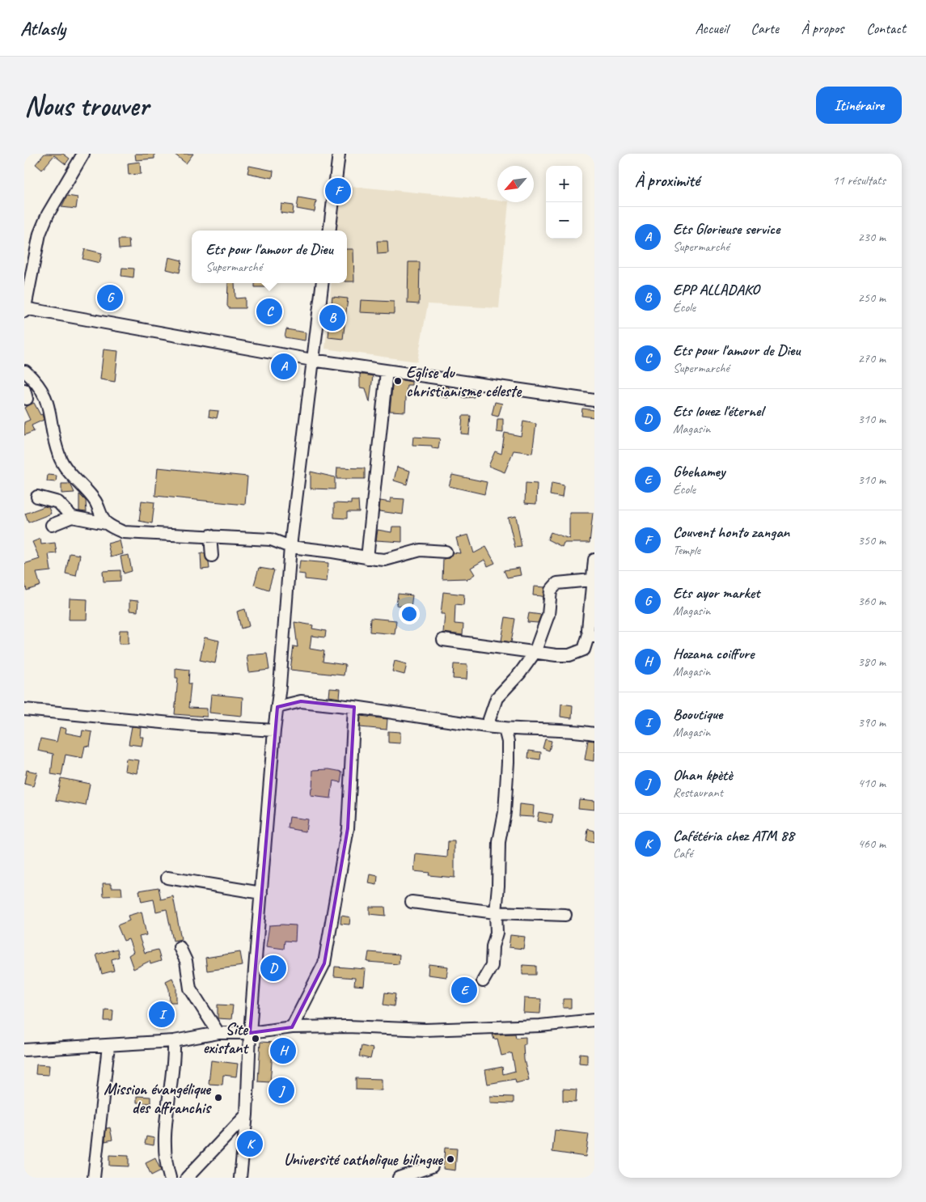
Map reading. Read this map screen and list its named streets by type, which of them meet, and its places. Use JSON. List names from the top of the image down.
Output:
{
  "places": [
    "Eglise du christianisme céleste",
    "Site existant",
    "Mission évangélique des affranchis",
    "Université catholique bilingue"
  ],
  "north": "bottom left",
  "page": {
    "header": "Atlasly",
    "nav": [
      "Accueil",
      "Carte",
      "À propos",
      "Contact"
    ],
    "buttons": "Itinéraire",
    "title": "Nous trouver",
    "heading": ["À proximité", "11 résultats"],
    "map_buttons": ["+", "−"],
    "pins": [
      "F",
      "G",
      "C",
      "B",
      "A",
      "D",
      "E",
      "I",
      "H",
      "J",
      "K"
    ],
    "list": [
      {
        "mark": "A",
        "name": "Ets Glorieuse service",
        "note": "Supermarché",
        "value": "230 m"
      },
      {
        "mark": "B",
        "name": "EPP ALLADAKO",
        "note": "École",
        "value": "250 m"
      },
      {
        "mark": "C",
        "name": "Ets pour l'amour de Dieu",
        "note": "Supermarché",
        "value": "270 m"
      },
      {
        "mark": "D",
        "name": "Ets louez l'éternel",
        "note": "Magasin",
        "value": "310 m"
      },
      {
        "mark": "E",
        "name": "Gbehamey",
        "note": "École",
        "value": "310 m"
      },
      {
        "mark": "F",
        "name": "Couvent honto zangan",
        "note": "Temple",
        "value": "350 m"
      },
      {
        "mark": "G",
        "name": "Ets ayor market",
        "note": "Magasin",
        "value": "360 m"
      },
      {
        "mark": "H",
        "name": "Hozana coiffure",
        "note": "Magasin",
        "value": "380 m"
      },
      {
        "mark": "I",
        "name": "Booutique",
        "note": "Magasin",
        "value": "390 m"
      },
      {
        "mark": "J",
        "name": "Ohan kpètè",
        "note": "Restaurant",
        "value": "410 m"
      },
      {
        "mark": "K",
        "name": "Cafétéria chez ATM 88",
        "note": "Café",
        "value": "460 m"
      }
    ],
    "popup": ["Ets pour l'amour de Dieu", "Supermarché"]
  }
}
